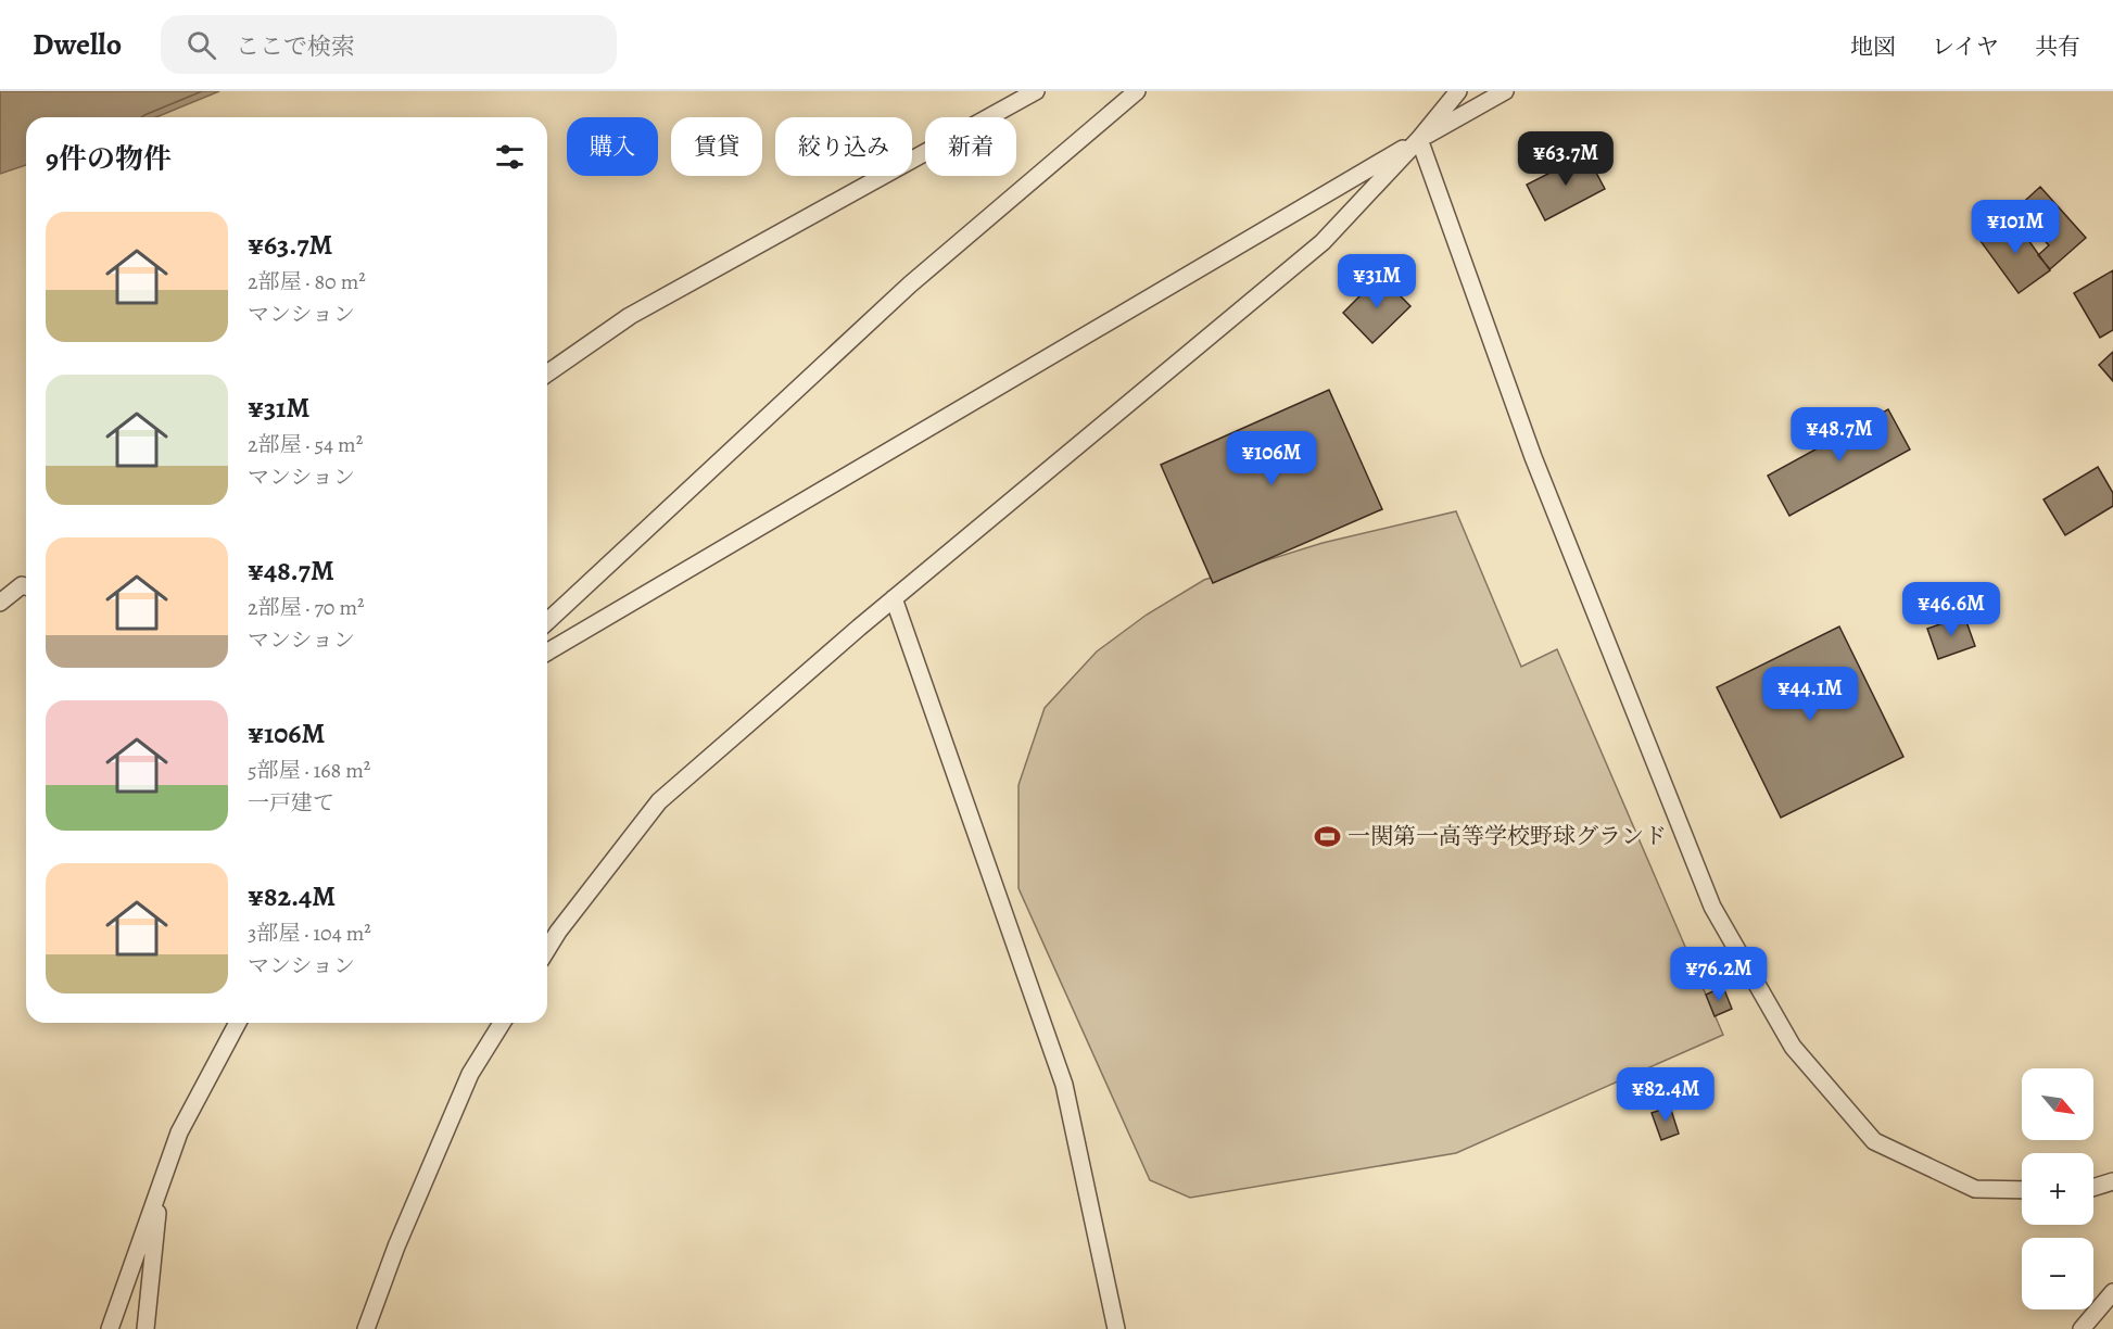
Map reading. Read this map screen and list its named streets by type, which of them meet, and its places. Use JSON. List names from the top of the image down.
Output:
{
  "places": {
    "sports": ["一関第一高等学校野球グランド"]
  },
  "north": "bottom right",
  "page": {
    "header": "Dwello",
    "search": "ここで検索",
    "nav": ["地図", "レイヤ", "共有"],
    "chip": [
      "購入",
      "賃貸",
      "絞り込み",
      "新着"
    ],
    "heading": "9件の物件",
    "price": [
      "¥63.7M",
      "¥101M",
      "¥31M",
      "¥48.7M",
      "¥106M",
      "¥46.6M",
      "¥44.1M",
      "¥76.2M",
      "¥82.4M"
    ],
    "list": [
      {
        "name": "¥63.7M",
        "note": "2部屋 · 80 m² · マンション"
      },
      {
        "name": "¥31M",
        "note": "2部屋 · 54 m² · マンション"
      },
      {
        "name": "¥48.7M",
        "note": "2部屋 · 70 m² · マンション"
      },
      {
        "name": "¥106M",
        "note": "5部屋 · 168 m² · 一戸建て"
      },
      {
        "name": "¥82.4M",
        "note": "3部屋 · 104 m² · マンション"
      }
    ],
    "map_buttons": ["+", "−"]
  }
}
